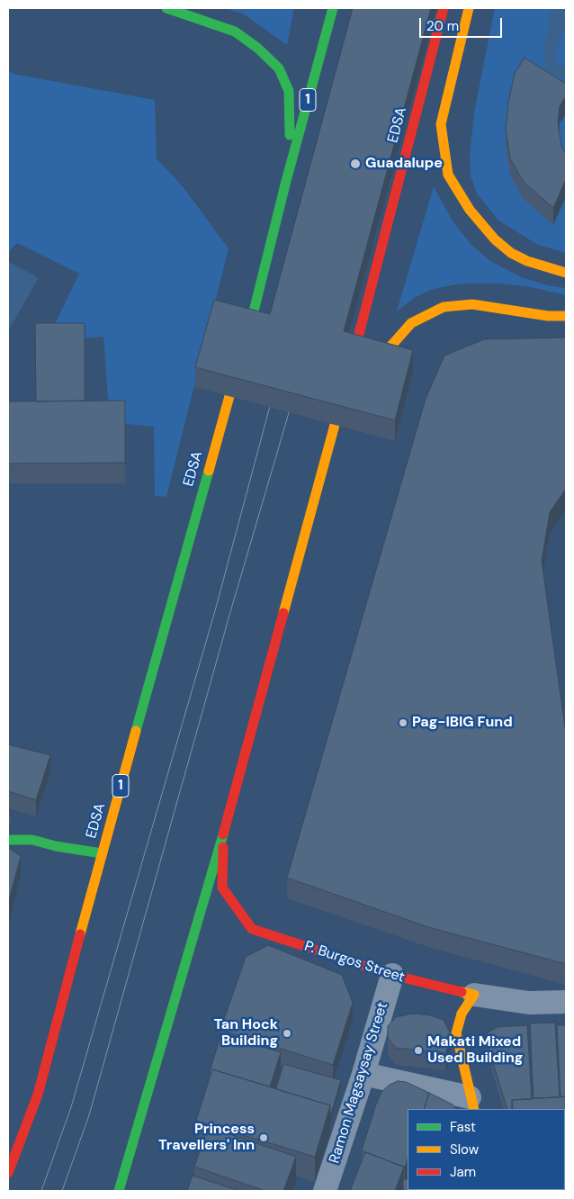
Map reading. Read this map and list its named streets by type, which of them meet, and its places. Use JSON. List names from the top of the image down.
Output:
{
  "streets": {
    "main road": ["1", "EDSA", "P. Burgos Street"],
    "street": ["Ramon Magsaysay Street"]
  },
  "crossings": [
    ["P. Burgos Street", "Ramon Magsaysay Street"]
  ],
  "places": [
    "Guadalupe",
    "Pag-IBIG Fund",
    "Tan Hock Building",
    "Makati Mixed Used Building",
    "Princess Travellers' Inn"
  ],
  "legend": ["Fast", "Slow", "Jam"],
  "scale_bar": "20 m"
}
